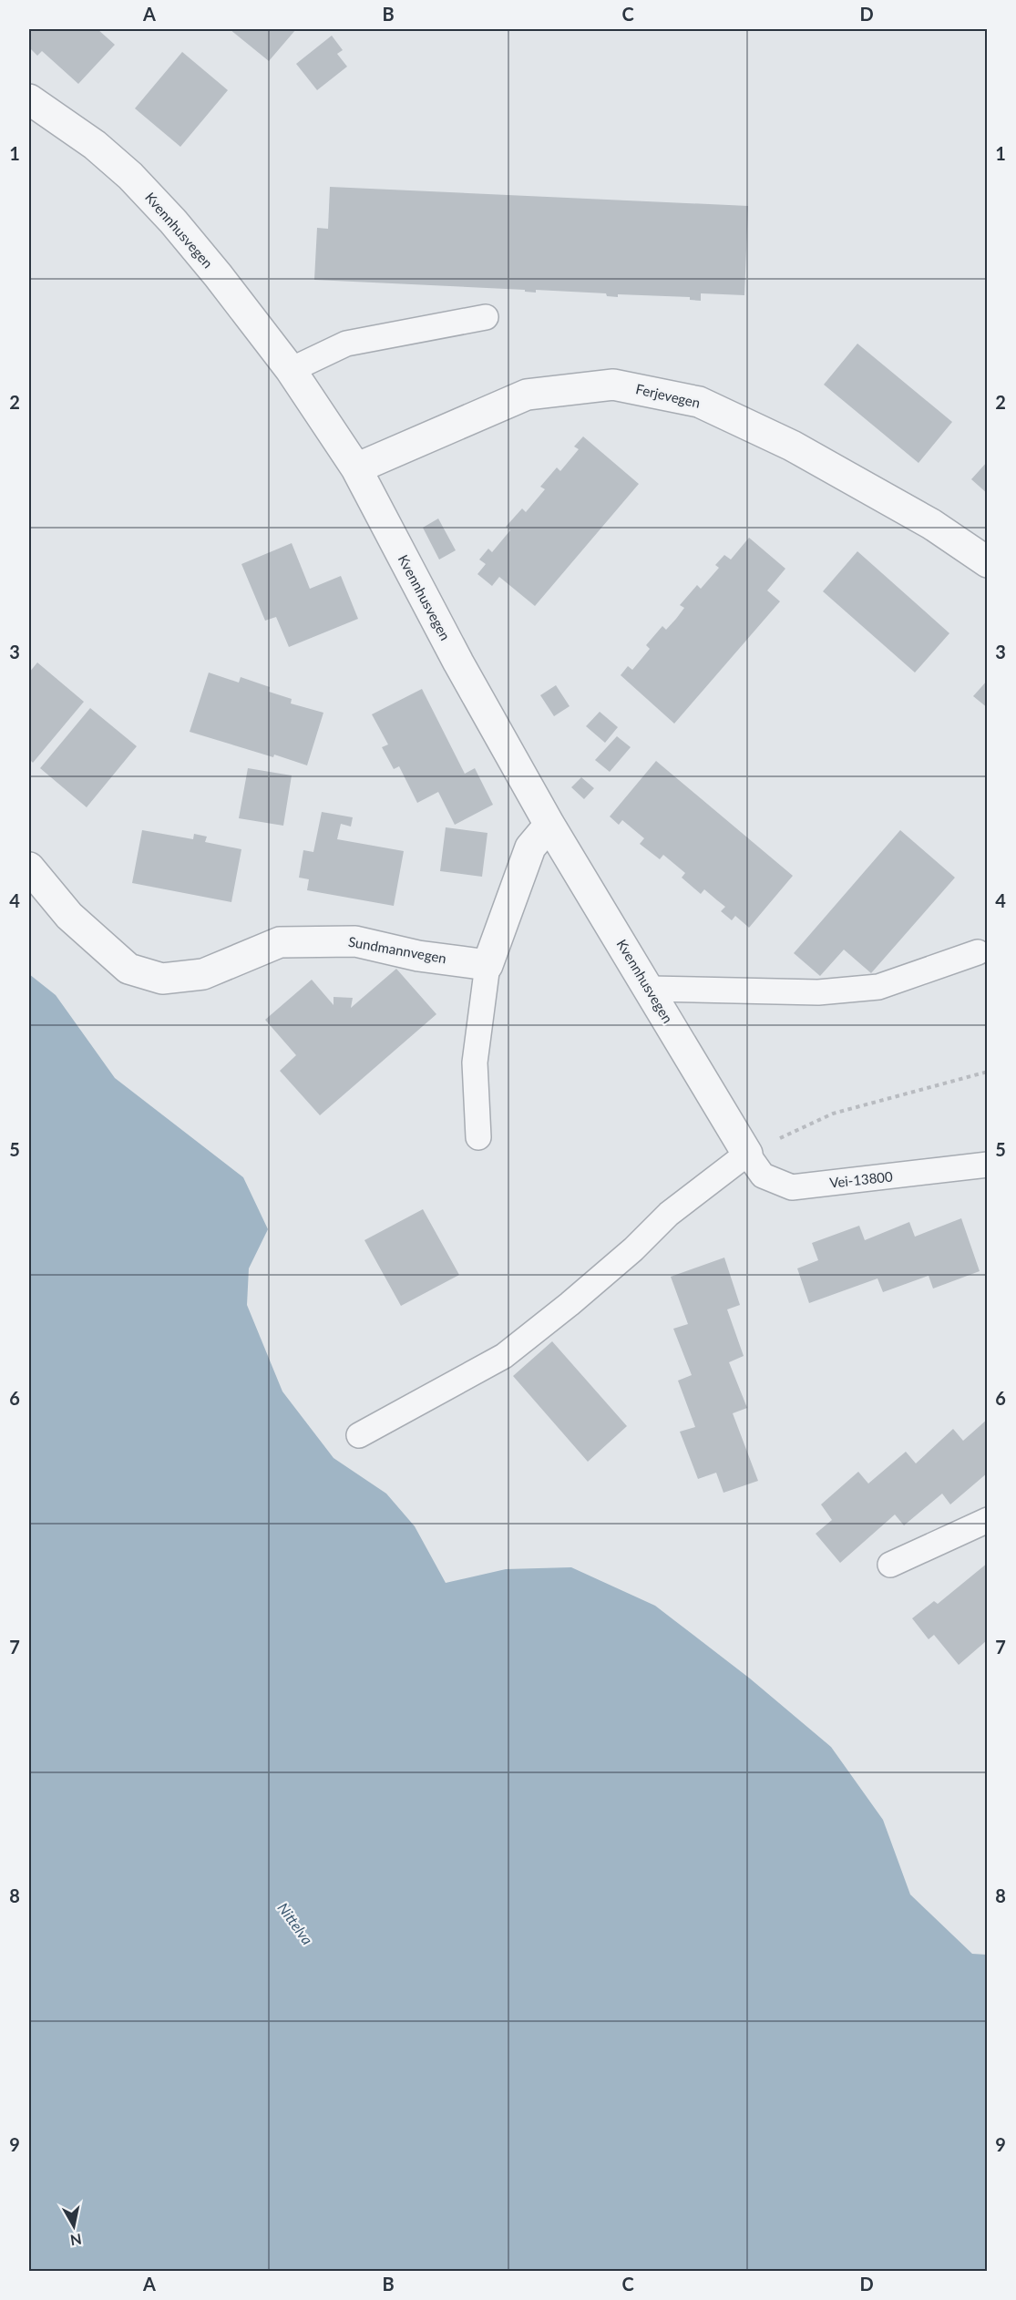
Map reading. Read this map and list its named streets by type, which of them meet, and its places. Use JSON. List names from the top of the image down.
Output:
{
  "streets": {
    "street": ["Kvennhusvegen", "Ferjevegen", "Sundmannvegen"],
    "lane": ["Vei-13800"]
  },
  "crossings": [
    ["Kvennhusvegen", "Ferjevegen"],
    ["Kvennhusvegen", "Vei-13800"]
  ],
  "water": ["Nittelva"],
  "north": "bottom",
  "grid": {
    "columns": [
      "A",
      "B",
      "C",
      "D"
    ],
    "rows": [
      "1",
      "2",
      "3",
      "4",
      "5",
      "6",
      "7",
      "8",
      "9"
    ]
  }
}
